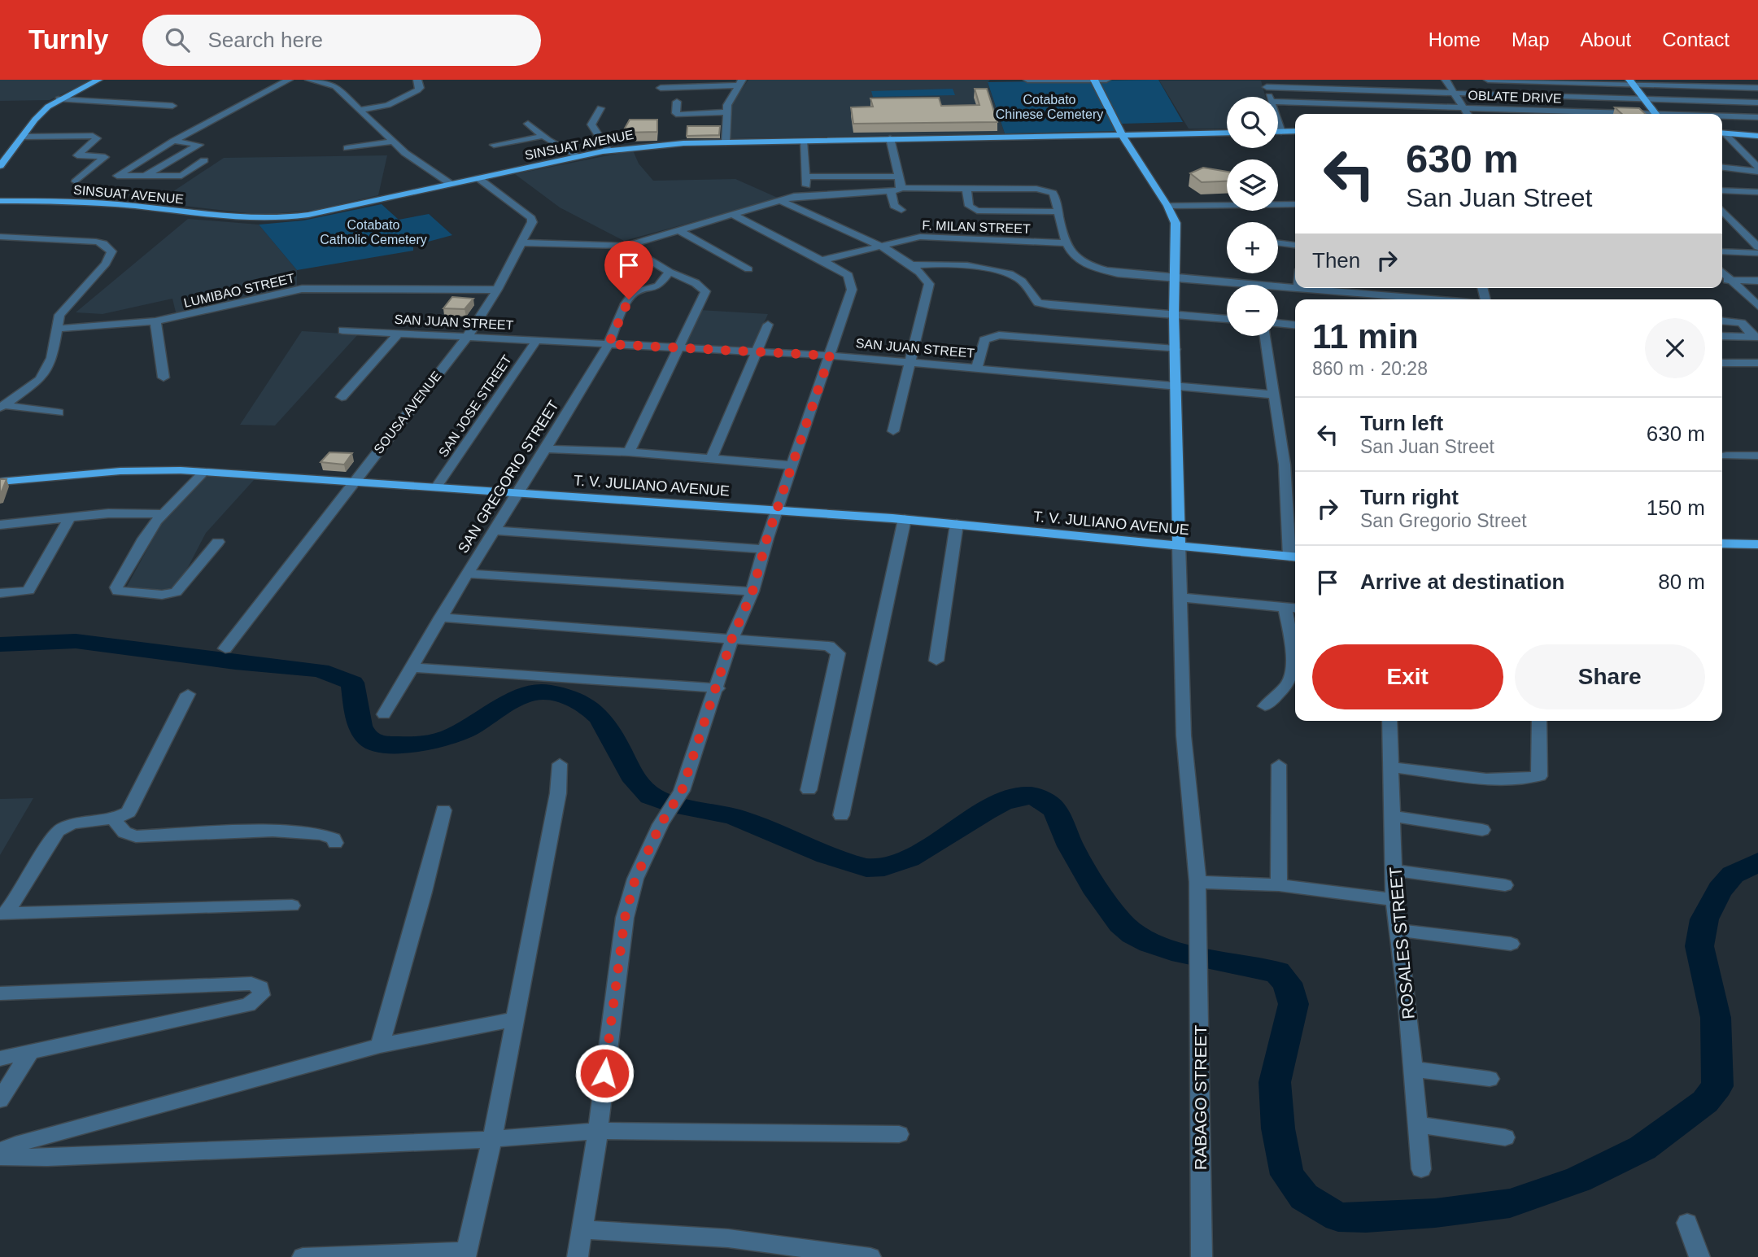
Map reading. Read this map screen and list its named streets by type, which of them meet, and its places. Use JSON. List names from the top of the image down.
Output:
{
  "streets": {
    "main road": ["SINSUAT AVENUE", "T. V. JULIANO AVENUE"],
    "street": [
      "OBLATE DRIVE",
      "F. MILAN STREET",
      "LUMIBAO STREET",
      "SAN JUAN STREET",
      "SAN JOSE STREET",
      "SOUSA AVENUE",
      "SAN GREGORIO STREET",
      "ROSALES STREET",
      "RABAGO STREET"
    ]
  },
  "crossings": [
    ["SINSUAT AVENUE", "SOUSA AVENUE"],
    ["LUMIBAO STREET", "SOUSA AVENUE"],
    ["SAN JUAN STREET", "SAN JOSE STREET"],
    ["SAN JUAN STREET", "SOUSA AVENUE"],
    ["SAN JUAN STREET", "SAN GREGORIO STREET"],
    ["SAN JOSE STREET", "T. V. JULIANO AVENUE"],
    ["SOUSA AVENUE", "T. V. JULIANO AVENUE"],
    ["SAN GREGORIO STREET", "T. V. JULIANO AVENUE"],
    ["T. V. JULIANO AVENUE", "RABAGO STREET"]
  ],
  "parks": ["Cotabato Chinese Cemetery", "Cotabato Catholic Cemetery"],
  "page": {
    "header": "Turnly",
    "search": "Search here",
    "nav": [
      "Home",
      "Map",
      "About",
      "Contact"
    ],
    "map_buttons": ["+", "−"],
    "turn": ["630 m", "San Juan Street"],
    "then": "Then",
    "heading": ["11 min", "860 m · 20:28"],
    "list": [
      {
        "name": "Turn left",
        "note": "San Juan Street",
        "value": "630 m"
      },
      {
        "name": "Turn right",
        "note": "San Gregorio Street",
        "value": "150 m"
      },
      {
        "name": "Arrive at destination",
        "value": "80 m"
      }
    ],
    "buttons": ["Exit", "Share"]
  }
}
